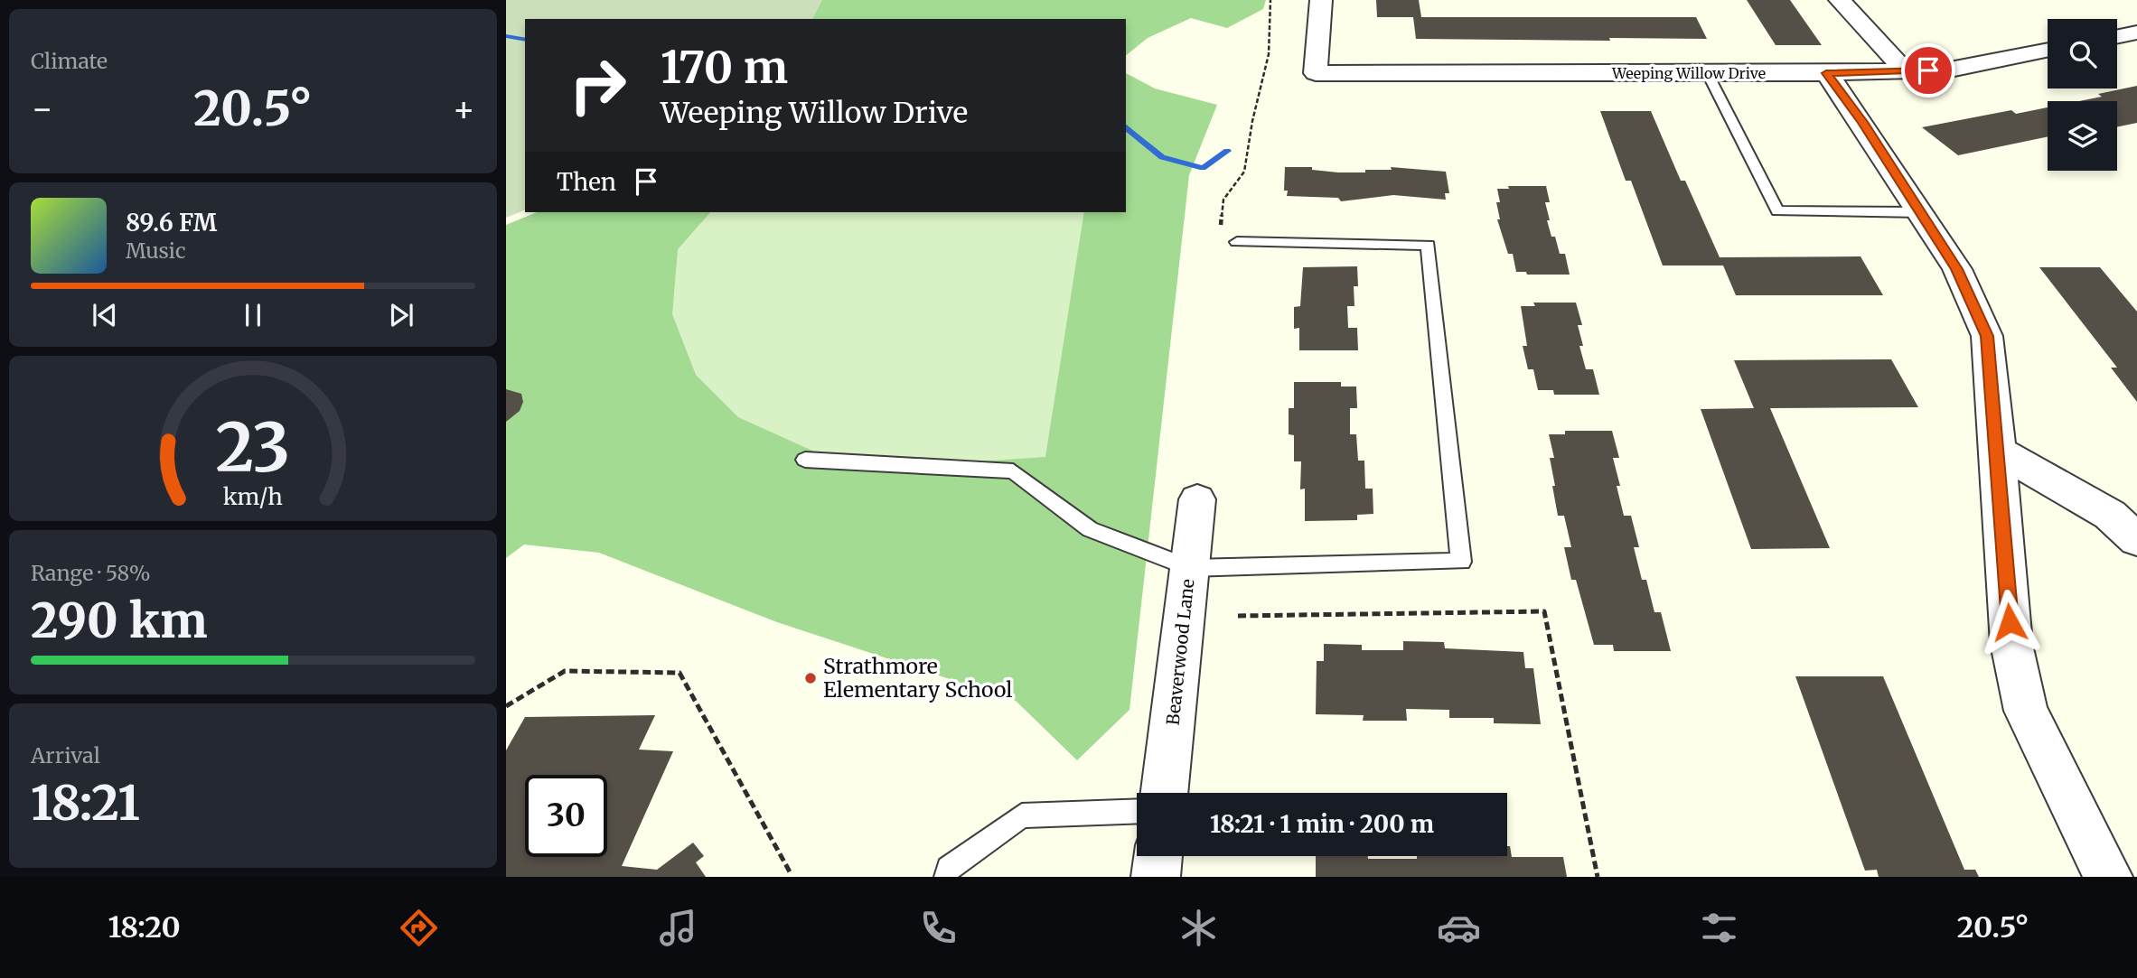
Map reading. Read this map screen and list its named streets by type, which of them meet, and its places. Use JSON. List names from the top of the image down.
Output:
{
  "streets": {
    "street": ["Weeping Willow Drive", "Beaverwood Lane"]
  },
  "places": ["Strathmore Elementary School"],
  "page": {
    "tile": [
      "Climate",
      ["Range · 58%", "290 km"],
      ["Arrival", "18:21"]
    ],
    "turn": ["170 m", "Weeping Willow Drive"],
    "heat": ["−", "20.5°", "+"],
    "then": "Then",
    "song": ["89.6 FM", "Music"],
    "limit": "30",
    "trip": "18:21 · 1 min · 200 m",
    "tabs": ["18:20", "20.5°"],
    "gauge": ["23", "km/h"]
  }
}
